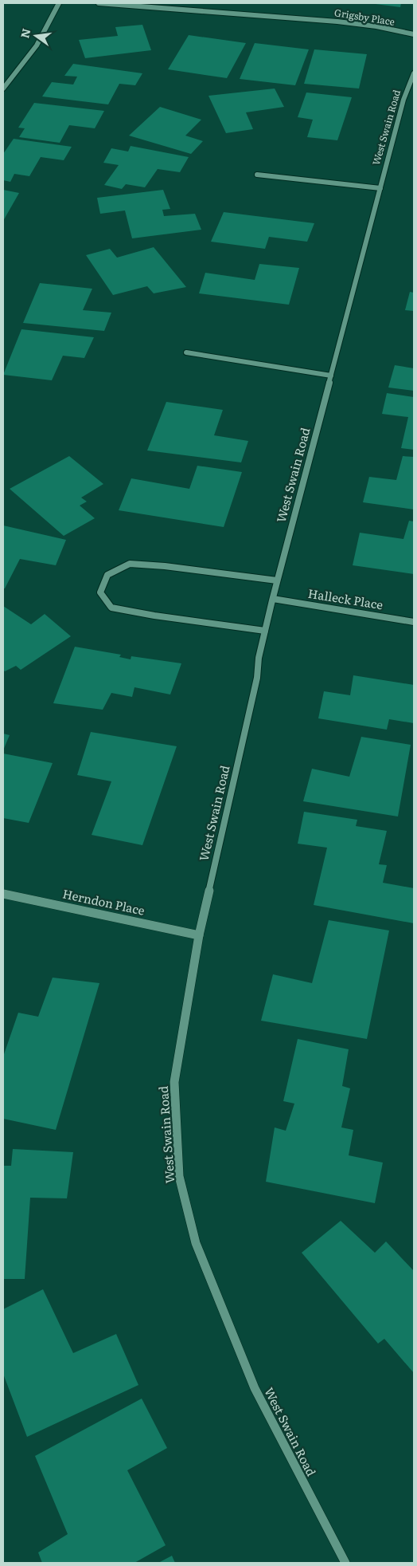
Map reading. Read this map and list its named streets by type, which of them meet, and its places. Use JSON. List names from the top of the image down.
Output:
{
  "streets": {
    "street": [
      "Grigsby Place",
      "West Swain Road",
      "Halleck Place",
      "Herndon Place"
    ]
  },
  "crossings": [
    ["West Swain Road", "Halleck Place"],
    ["West Swain Road", "Herndon Place"]
  ],
  "north": "left"
}
